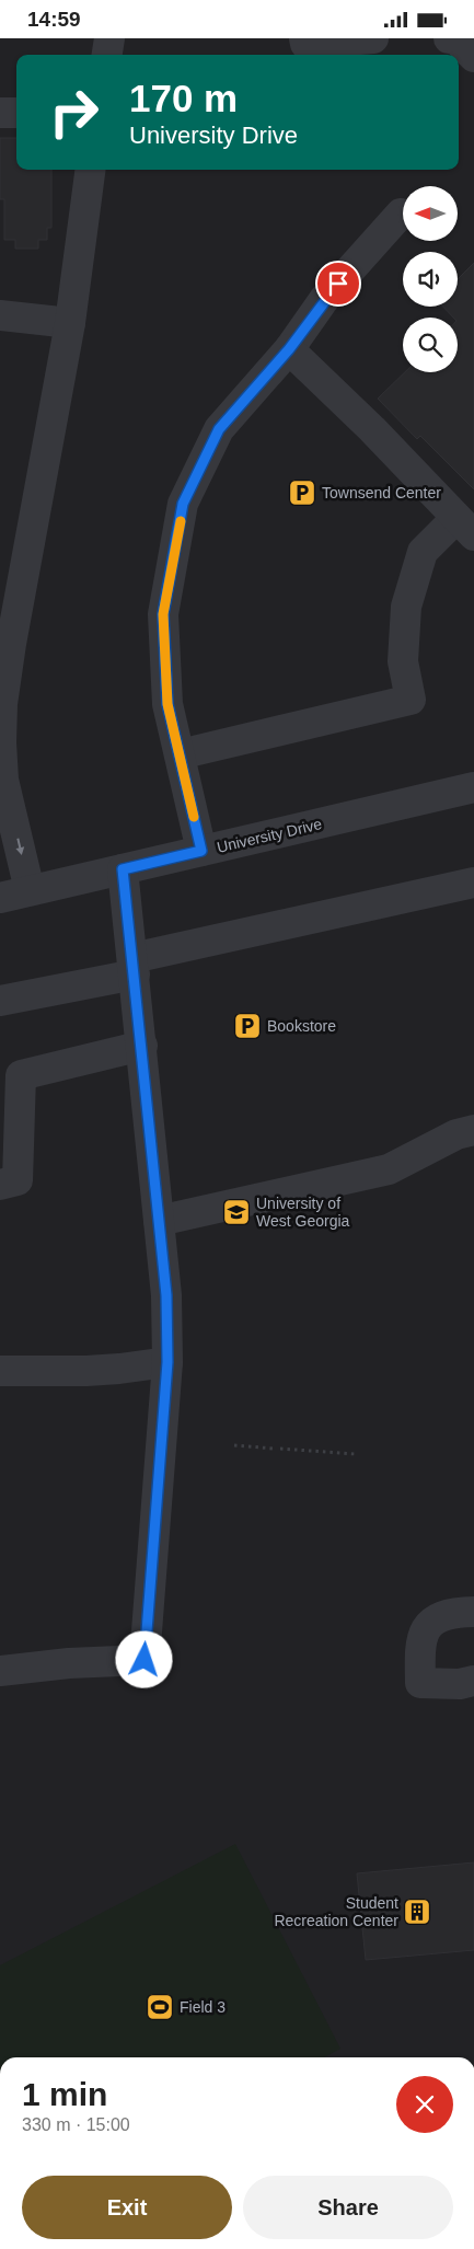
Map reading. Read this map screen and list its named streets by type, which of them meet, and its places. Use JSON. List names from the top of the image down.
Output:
{
  "streets": {
    "street": ["University Drive"]
  },
  "places": {
    "parking": ["Townsend Center", "Bookstore"],
    "school or university": ["University of West Georgia"],
    "building": ["Student Recreation Center"],
    "sports": ["Field 3"]
  },
  "north": "left",
  "page": {
    "status": "14:59",
    "turn": ["170 m", "University Drive"],
    "heading": ["1 min", "330 m · 15:00"],
    "buttons": ["Exit", "Share"]
  }
}
